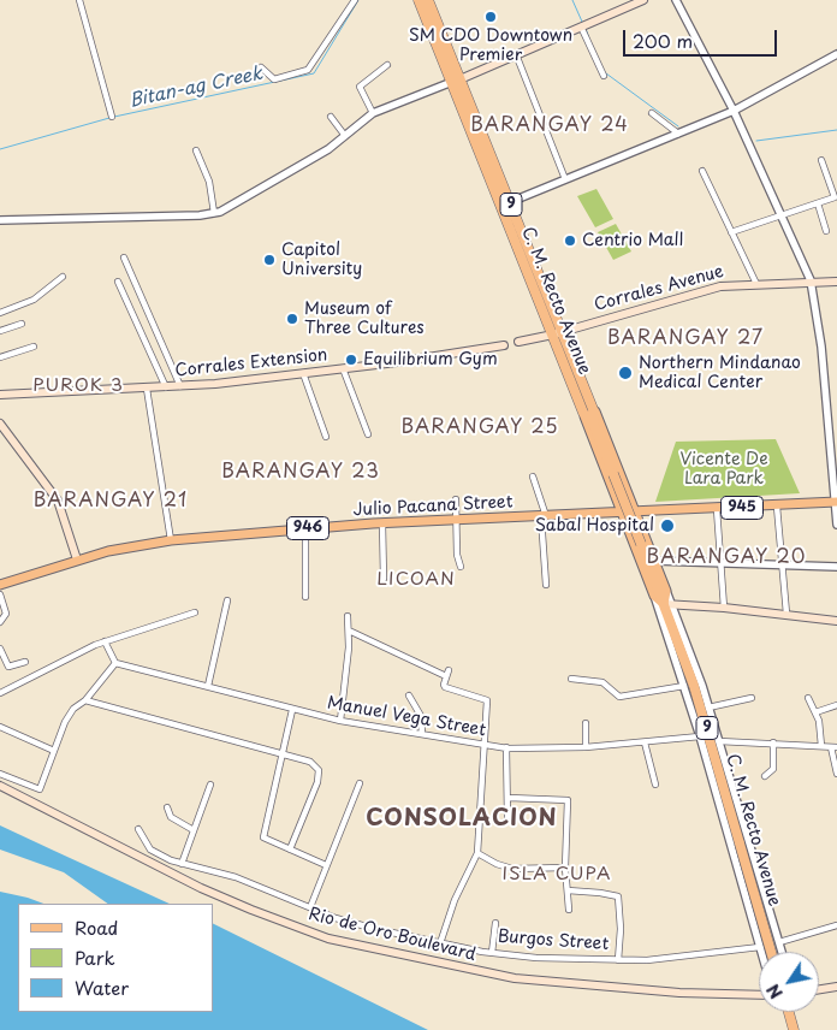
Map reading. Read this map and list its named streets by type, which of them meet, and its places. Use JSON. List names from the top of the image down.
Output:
{
  "streets": {
    "highway": ["9", "C. M. Recto Avenue"],
    "main road": [
      "Corrales Avenue",
      "Corrales Extension",
      "Julio Pacana Street",
      "945",
      "946",
      "Rio de Oro Boulevard"
    ],
    "street": ["Manuel Vega Street", "Burgos Street"]
  },
  "crossings": [
    ["Corrales Avenue", "C. M. Recto Avenue"],
    ["C. M. Recto Avenue", "Julio Pacana Street"],
    ["C. M. Recto Avenue", "945"],
    ["Julio Pacana Street", "945"]
  ],
  "districts": [
    "BARANGAY 24",
    "BARANGAY 27",
    "PUROK 3",
    "BARANGAY 25",
    "BARANGAY 23",
    "BARANGAY 21",
    "BARANGAY 20",
    "LICOAN",
    "CONSOLACION",
    "ISLA CUPA"
  ],
  "water": ["Bitan-ag Creek"],
  "parks": ["Vicente De Lara Park"],
  "places": [
    "SM CDO Downtown Premier",
    "Centrio Mall",
    "Capitol University",
    "Museum of Three Cultures",
    "Equilibrium Gym",
    "Northern Mindanao Medical Center",
    "Sabal Hospital"
  ],
  "legend": ["Road", "Park", "Water"],
  "scale_bar": "200 m",
  "north": "bottom left"
}
